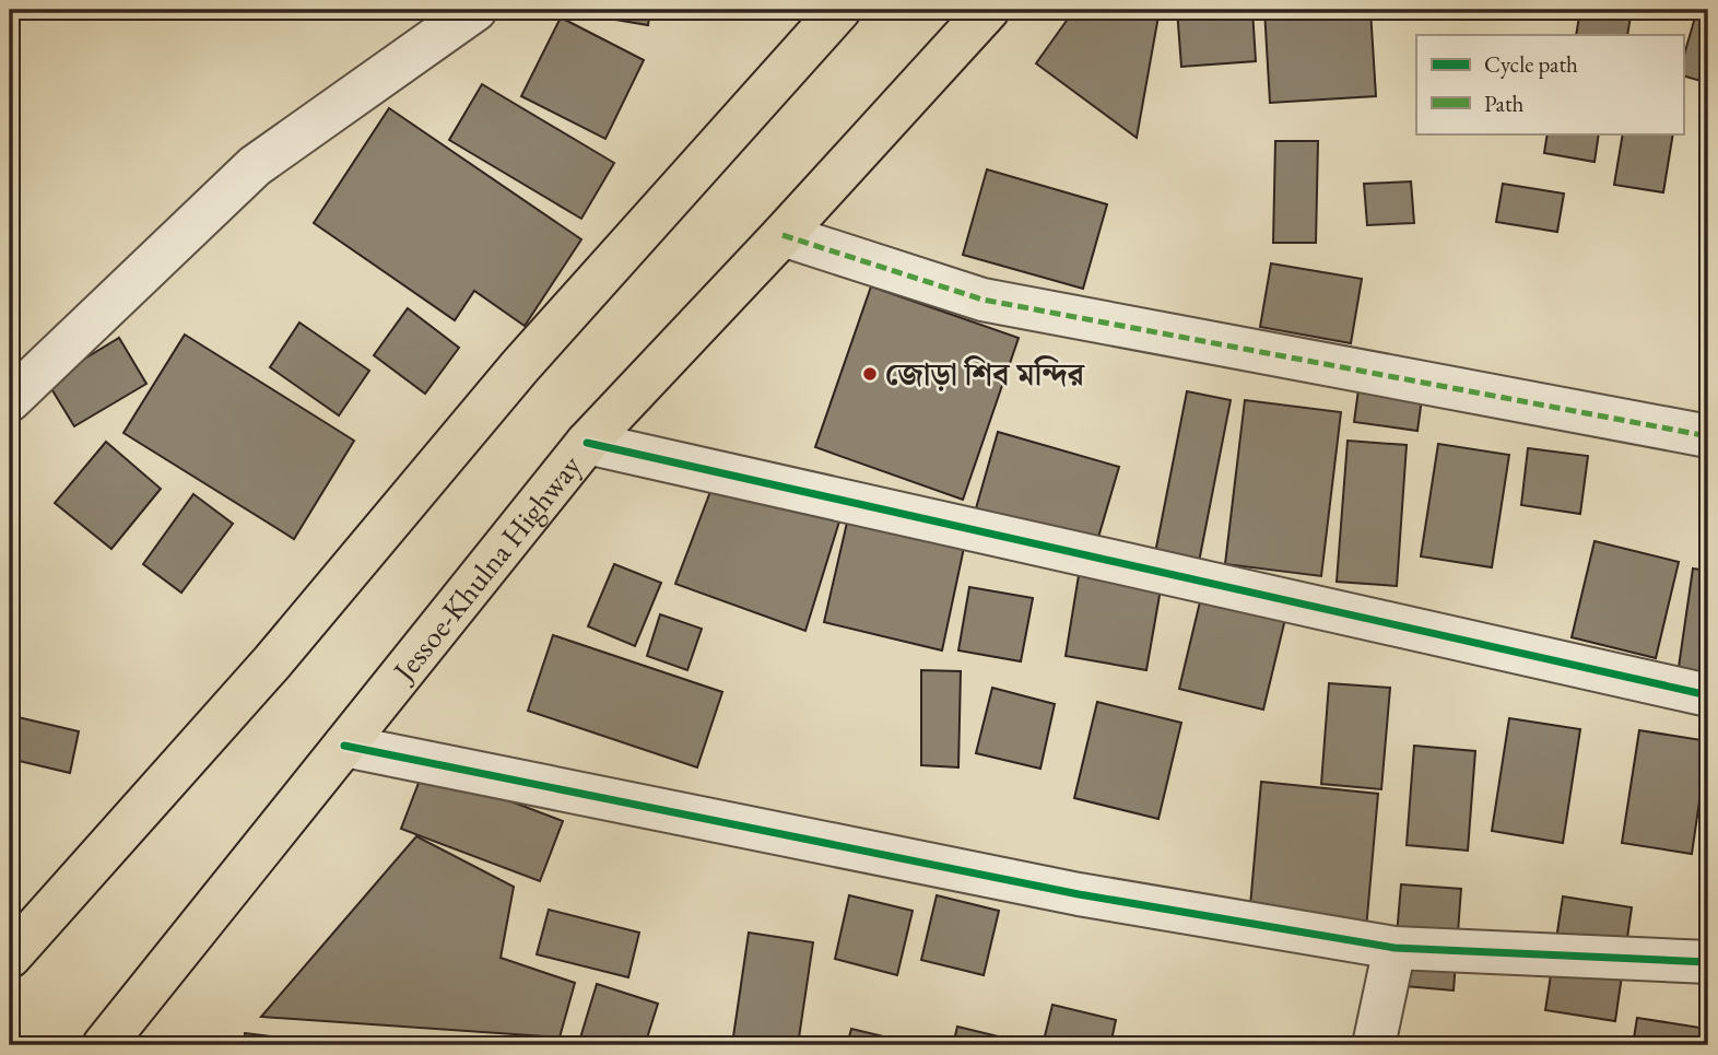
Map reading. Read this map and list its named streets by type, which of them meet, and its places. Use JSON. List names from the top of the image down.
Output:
{
  "streets": {
    "highway": ["Jessoe-Khulna Highway"]
  },
  "places": ["জোড়া শিব মন্দির"],
  "legend": ["Cycle path", "Path"]
}
